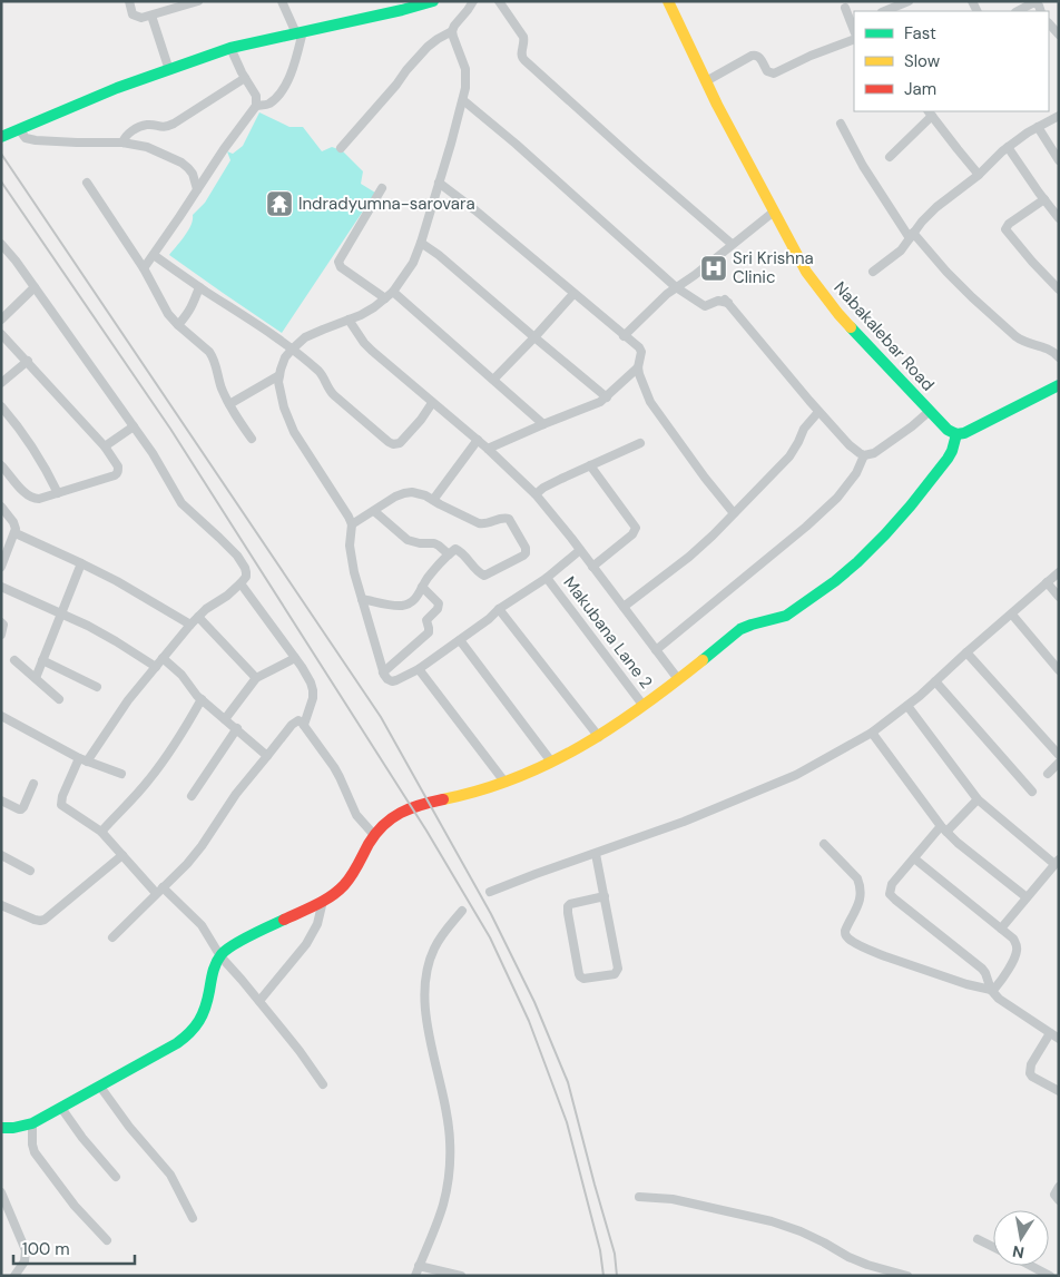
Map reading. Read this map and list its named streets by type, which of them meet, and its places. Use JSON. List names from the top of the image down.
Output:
{
  "streets": {
    "main road": ["Nabakalebar Road"],
    "street": ["Makubana Lane 2"]
  },
  "places": {
    "temple": ["Indradyumna-sarovara"],
    "hospital": ["Sri Krishna Clinic"]
  },
  "legend": ["Fast", "Slow", "Jam"],
  "scale_bar": "100 m",
  "north": "bottom"
}
